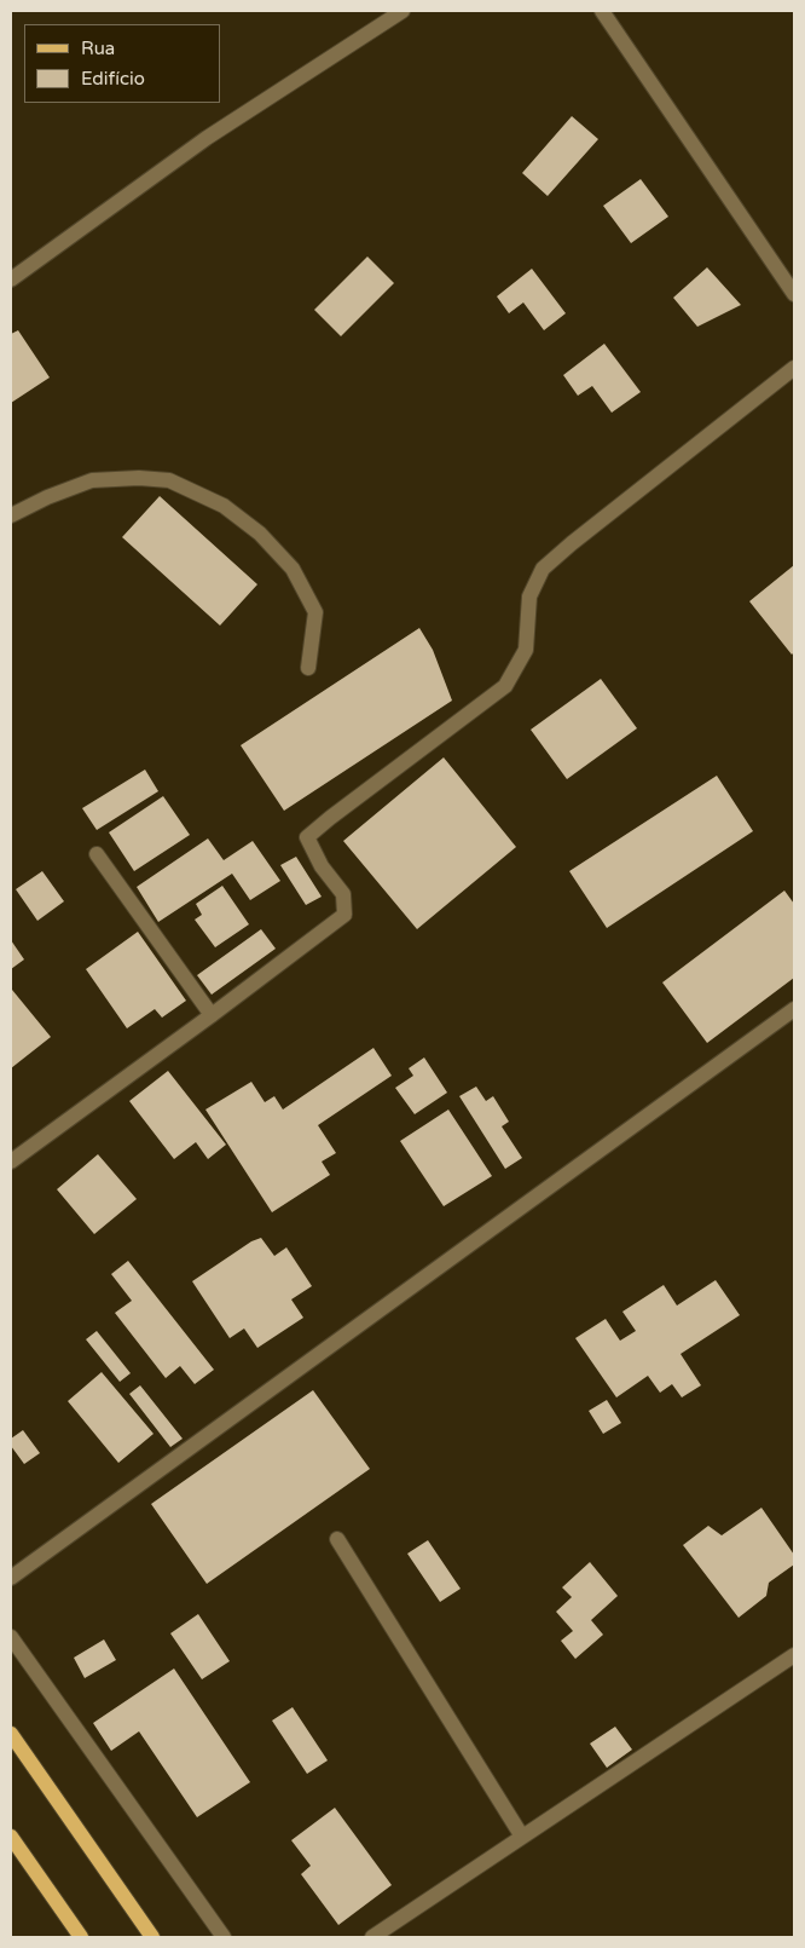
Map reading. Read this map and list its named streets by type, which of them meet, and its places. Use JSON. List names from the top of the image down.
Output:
{
  "legend": ["Rua", "Edifício"]
}
